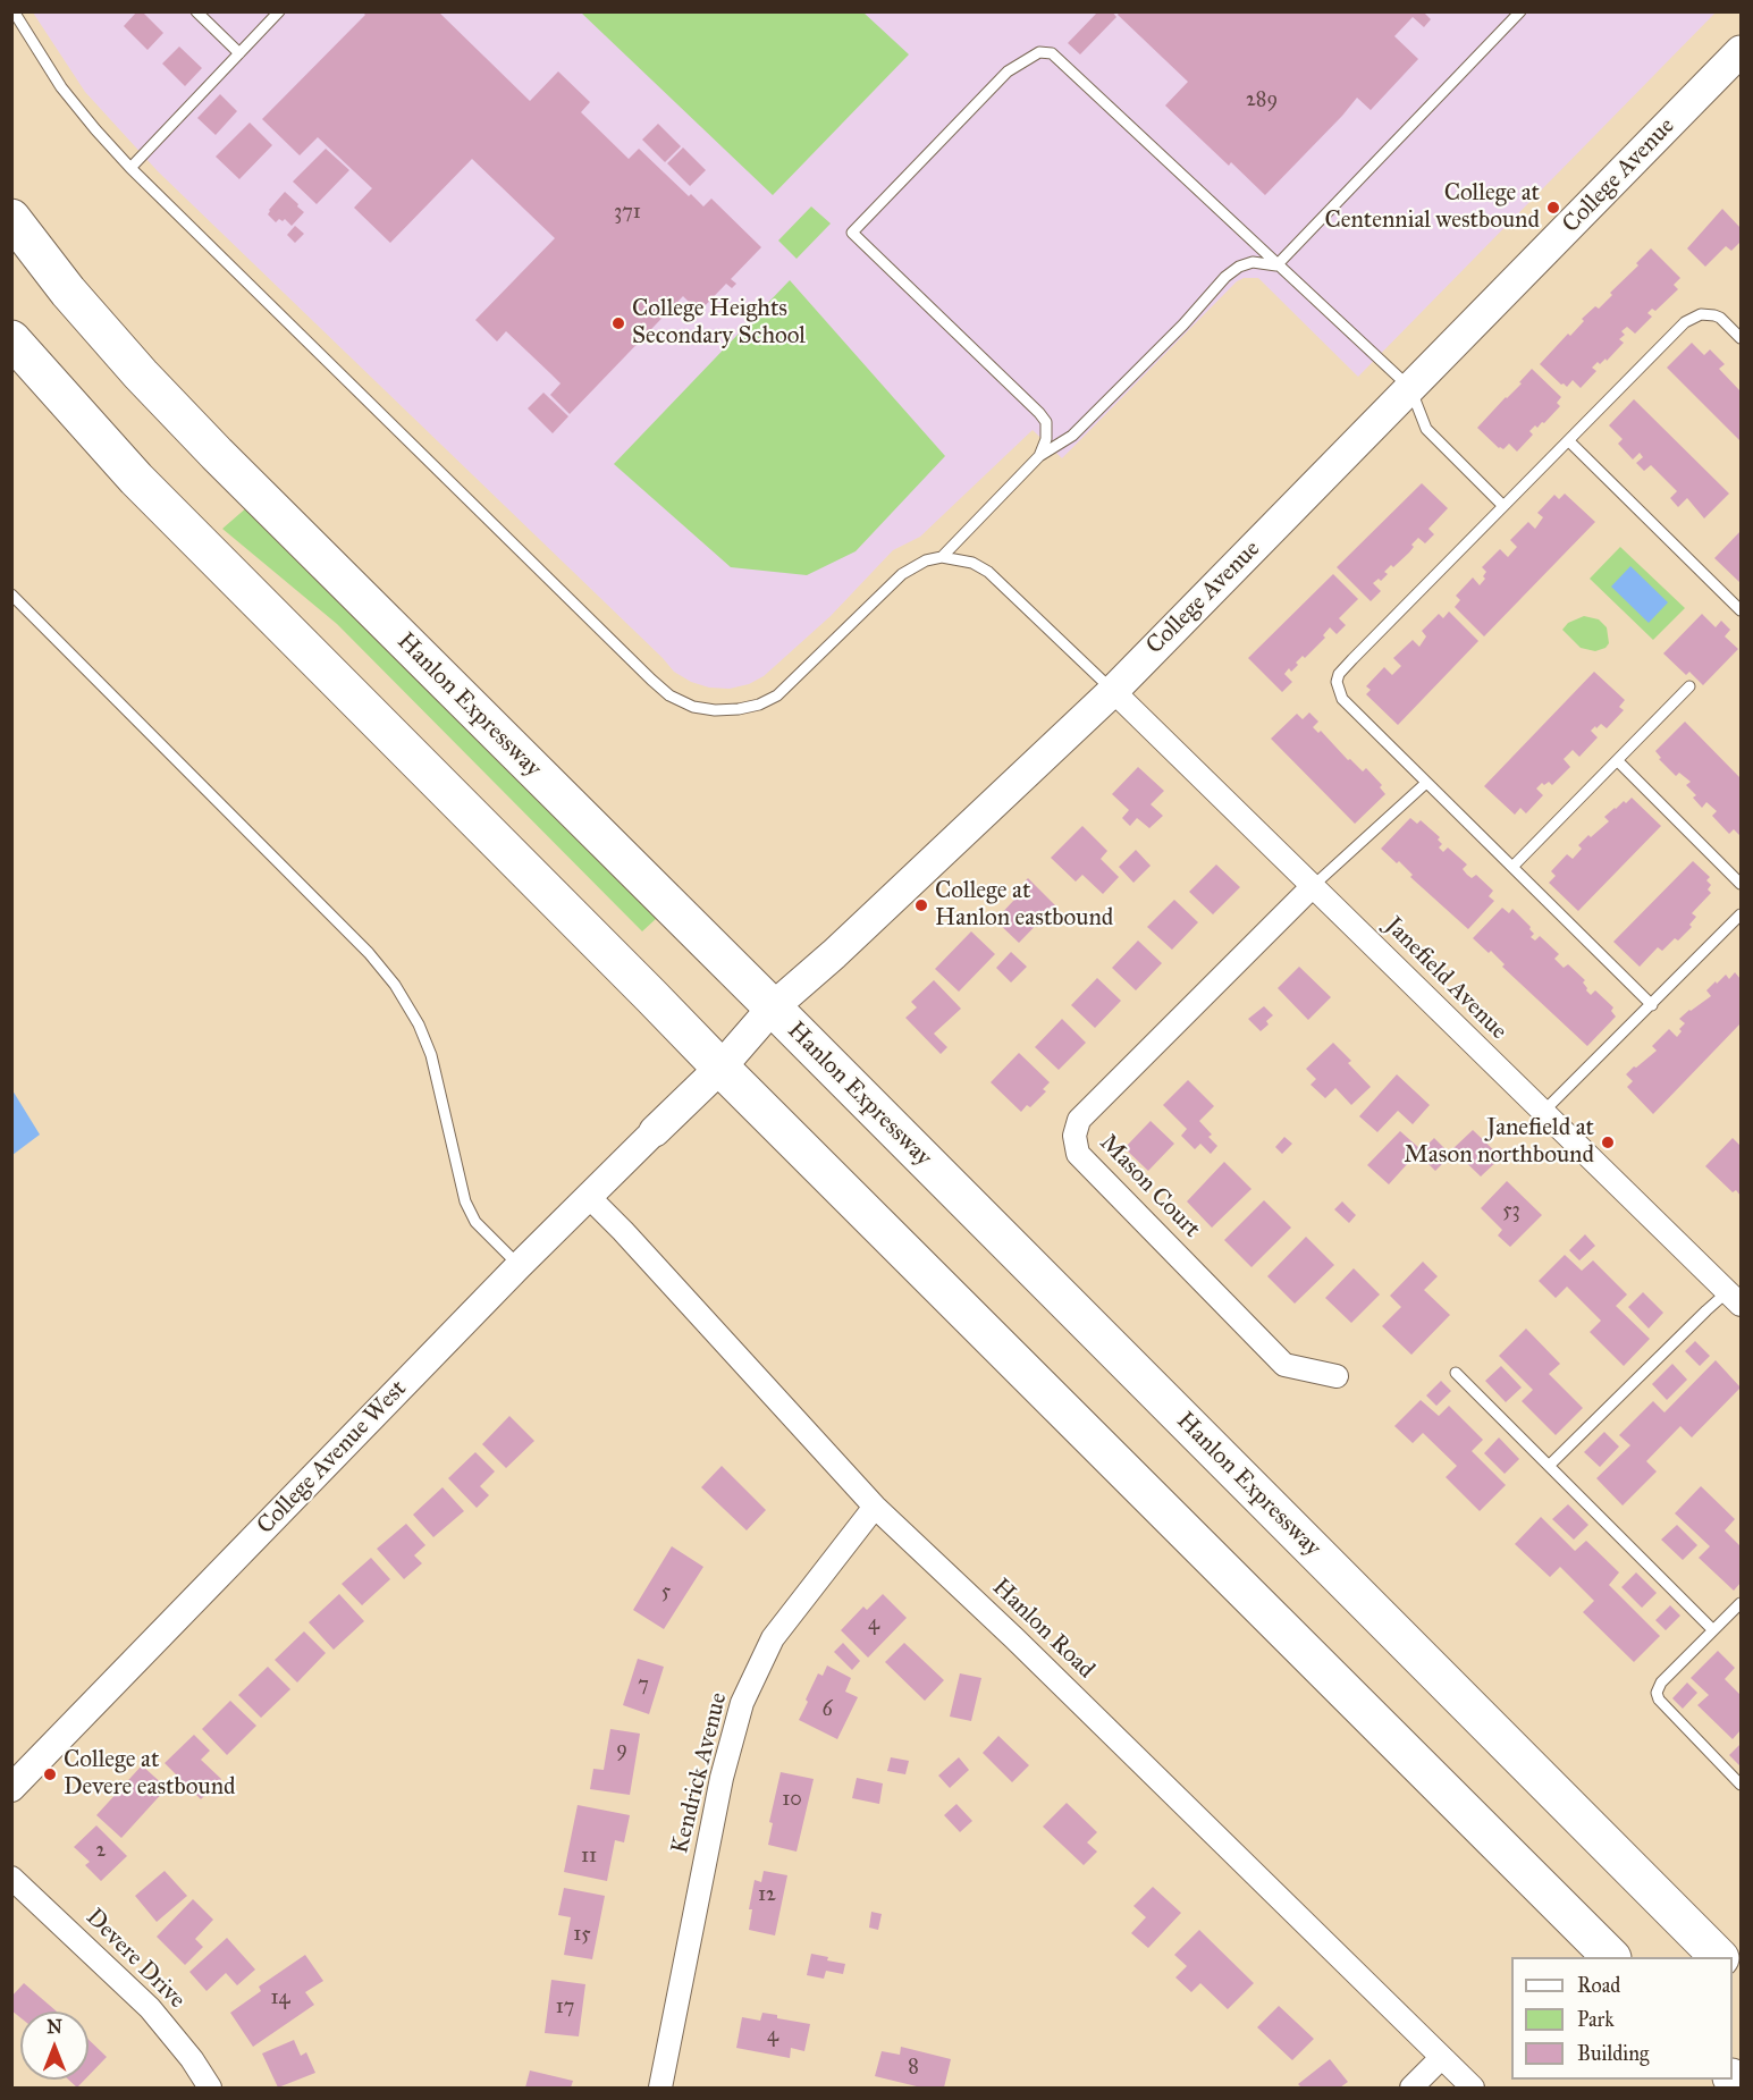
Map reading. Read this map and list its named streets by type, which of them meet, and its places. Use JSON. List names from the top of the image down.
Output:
{
  "streets": {
    "highway": ["Hanlon Expressway"],
    "main road": ["College Avenue"],
    "street": [
      "Janefield Avenue",
      "Mason Court",
      "College Avenue West",
      "Hanlon Road",
      "Kendrick Avenue",
      "Devere Drive"
    ]
  },
  "crossings": [
    ["College Avenue", "Hanlon Expressway"],
    ["College Avenue", "Janefield Avenue"],
    ["College Avenue", "College Avenue West"],
    ["Janefield Avenue", "Mason Court"],
    ["College Avenue West", "Hanlon Road"],
    ["Hanlon Road", "Kendrick Avenue"]
  ],
  "places": [
    "College at Centennial westbound",
    "College Heights Secondary School",
    "College at Hanlon eastbound",
    "Janefield at Mason northbound",
    "College at Devere eastbound"
  ],
  "house_numbers": [
    "289",
    "371",
    "53",
    "5",
    "4",
    "7",
    "6",
    "9",
    "10",
    "2",
    "11",
    "12",
    "15",
    "14",
    "17",
    "4",
    "8"
  ],
  "legend": ["Road", "Park", "Building"],
  "north": "top"
}
